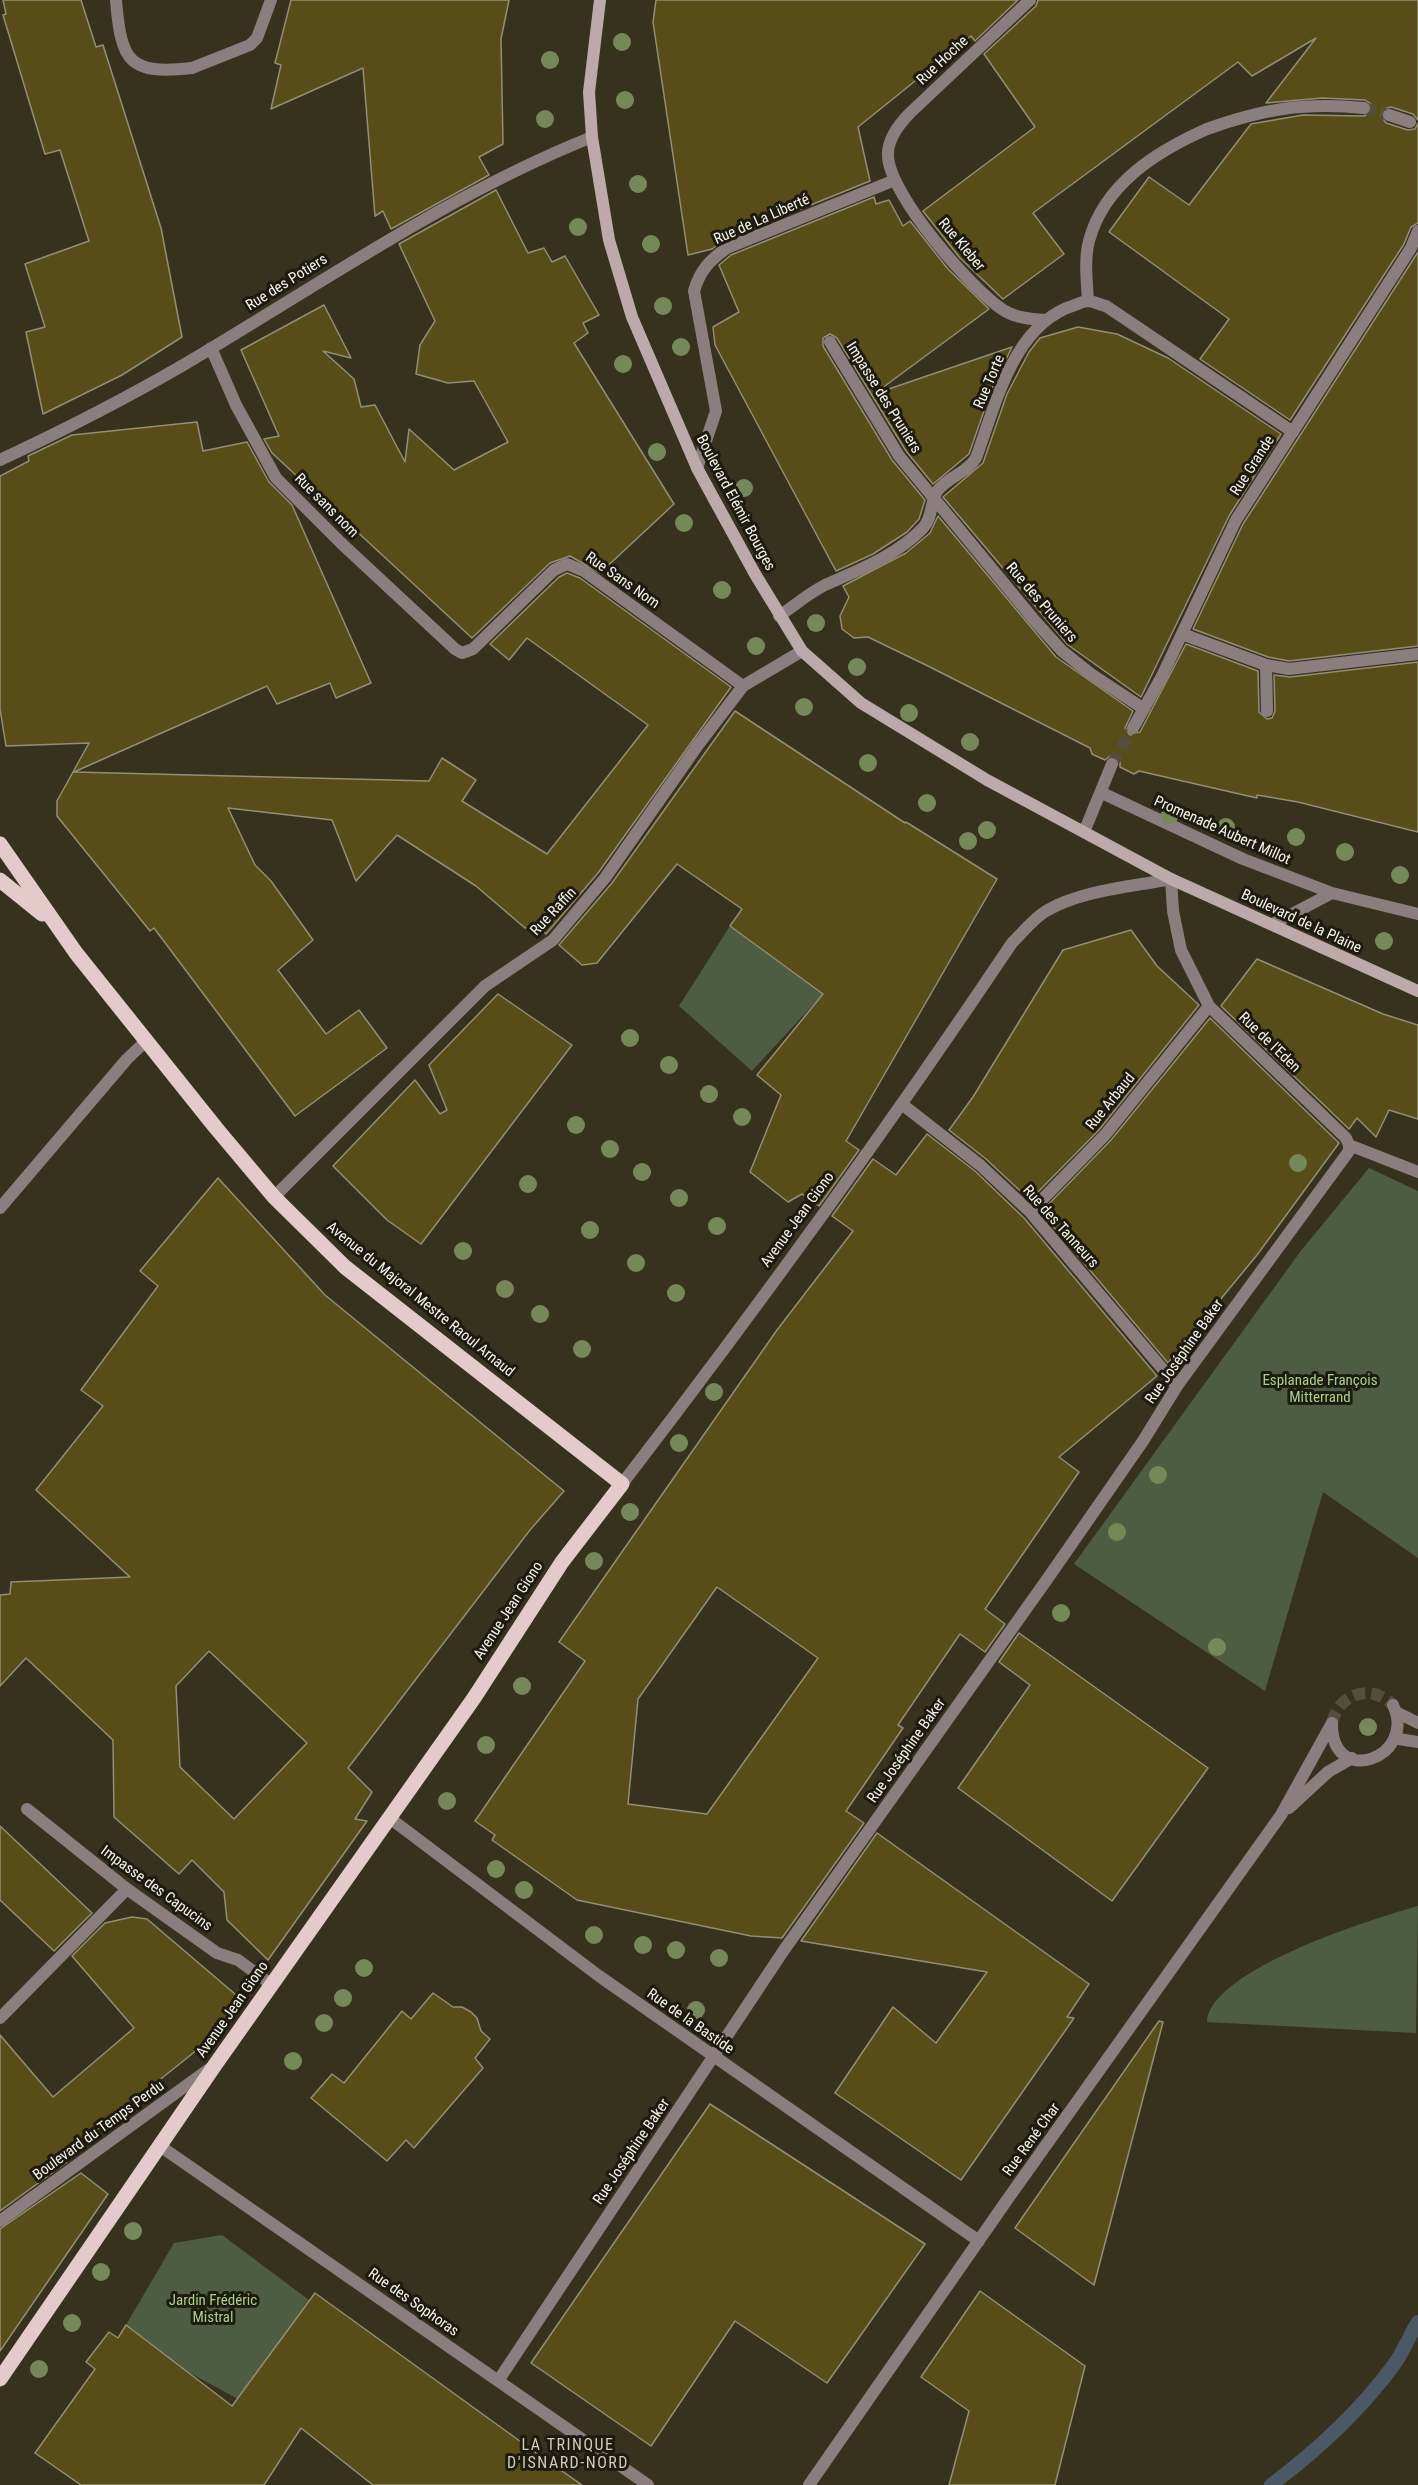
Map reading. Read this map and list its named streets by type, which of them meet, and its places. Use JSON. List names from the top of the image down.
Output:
{
  "streets": {
    "main road": ["Avenue Jean Giono", "Avenue du Majoral Mestre Raoul Arnaud"],
    "street": [
      "Rue Hoche",
      "Rue de La Liberté",
      "Rue Kleber",
      "Rue des Potiers",
      "Rue Torte",
      "Impasse des Pruniers",
      "Rue Grande",
      "Boulevard Elémir Bourges",
      "Rue sans nom",
      "Rue Sans Nom",
      "Rue des Pruniers",
      "Promenade Aubert Millot",
      "Rue Raffin",
      "Boulevard de la Plaine",
      "Rue de l'Eden",
      "Rue Arbaud",
      "Rue des Tanneurs",
      "Rue Joséphine Baker",
      "Impasse des Capucins",
      "Rue de la Bastide",
      "Boulevard du Temps Perdu",
      "Rue René Char",
      "Rue des Sophoras"
    ]
  },
  "crossings": [
    ["Rue Hoche", "Rue Kleber"],
    ["Rue de La Liberté", "Rue Kleber"],
    ["Rue de La Liberté", "Boulevard Elémir Bourges"],
    ["Rue Kleber", "Rue Torte"],
    ["Rue des Potiers", "Boulevard Elémir Bourges"],
    ["Rue des Potiers", "Rue sans nom"],
    ["Rue Torte", "Impasse des Pruniers"],
    ["Rue Torte", "Boulevard Elémir Bourges"],
    ["Rue Torte", "Rue des Pruniers"],
    ["Impasse des Pruniers", "Rue des Pruniers"],
    ["Rue Grande", "Rue des Pruniers"],
    ["Boulevard Elémir Bourges", "Rue Raffin"],
    ["Boulevard Elémir Bourges", "Boulevard de la Plaine"],
    ["Rue sans nom", "Rue Sans Nom"],
    ["Rue Sans Nom", "Rue Raffin"],
    ["Rue Raffin", "Avenue du Majoral Mestre Raoul Arnaud"],
    ["Boulevard de la Plaine", "Rue de l'Eden"],
    ["Boulevard de la Plaine", "Avenue Jean Giono"],
    ["Rue de l'Eden", "Rue Arbaud"],
    ["Rue de l'Eden", "Avenue Jean Giono"],
    ["Rue de l'Eden", "Rue Joséphine Baker"],
    ["Rue Arbaud", "Rue des Tanneurs"],
    ["Avenue Jean Giono", "Rue des Tanneurs"],
    ["Avenue Jean Giono", "Avenue du Majoral Mestre Raoul Arnaud"],
    ["Avenue Jean Giono", "Impasse des Capucins"],
    ["Avenue Jean Giono", "Rue de la Bastide"],
    ["Avenue Jean Giono", "Boulevard du Temps Perdu"],
    ["Avenue Jean Giono", "Rue des Sophoras"],
    ["Rue des Tanneurs", "Rue Joséphine Baker"],
    ["Rue Joséphine Baker", "Rue de la Bastide"],
    ["Rue Joséphine Baker", "Rue des Sophoras"],
    ["Rue de la Bastide", "Rue René Char"]
  ],
  "districts": ["LA TRINQUE D'ISNARD-NORD"],
  "parks": ["Esplanade François Mitterrand", "Jardin Frédéric Mistral"]
}
